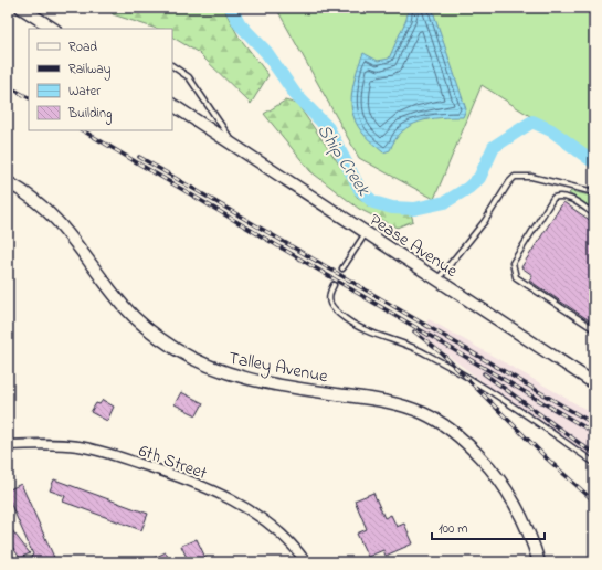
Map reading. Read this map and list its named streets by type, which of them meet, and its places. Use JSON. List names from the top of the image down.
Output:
{
  "streets": {
    "street": ["Pease Avenue", "Talley Avenue", "6th Street"]
  },
  "water": ["Ship Creek"],
  "legend": [
    "Road",
    "Railway",
    "Water",
    "Building"
  ],
  "scale_bar": "100 m"
}
